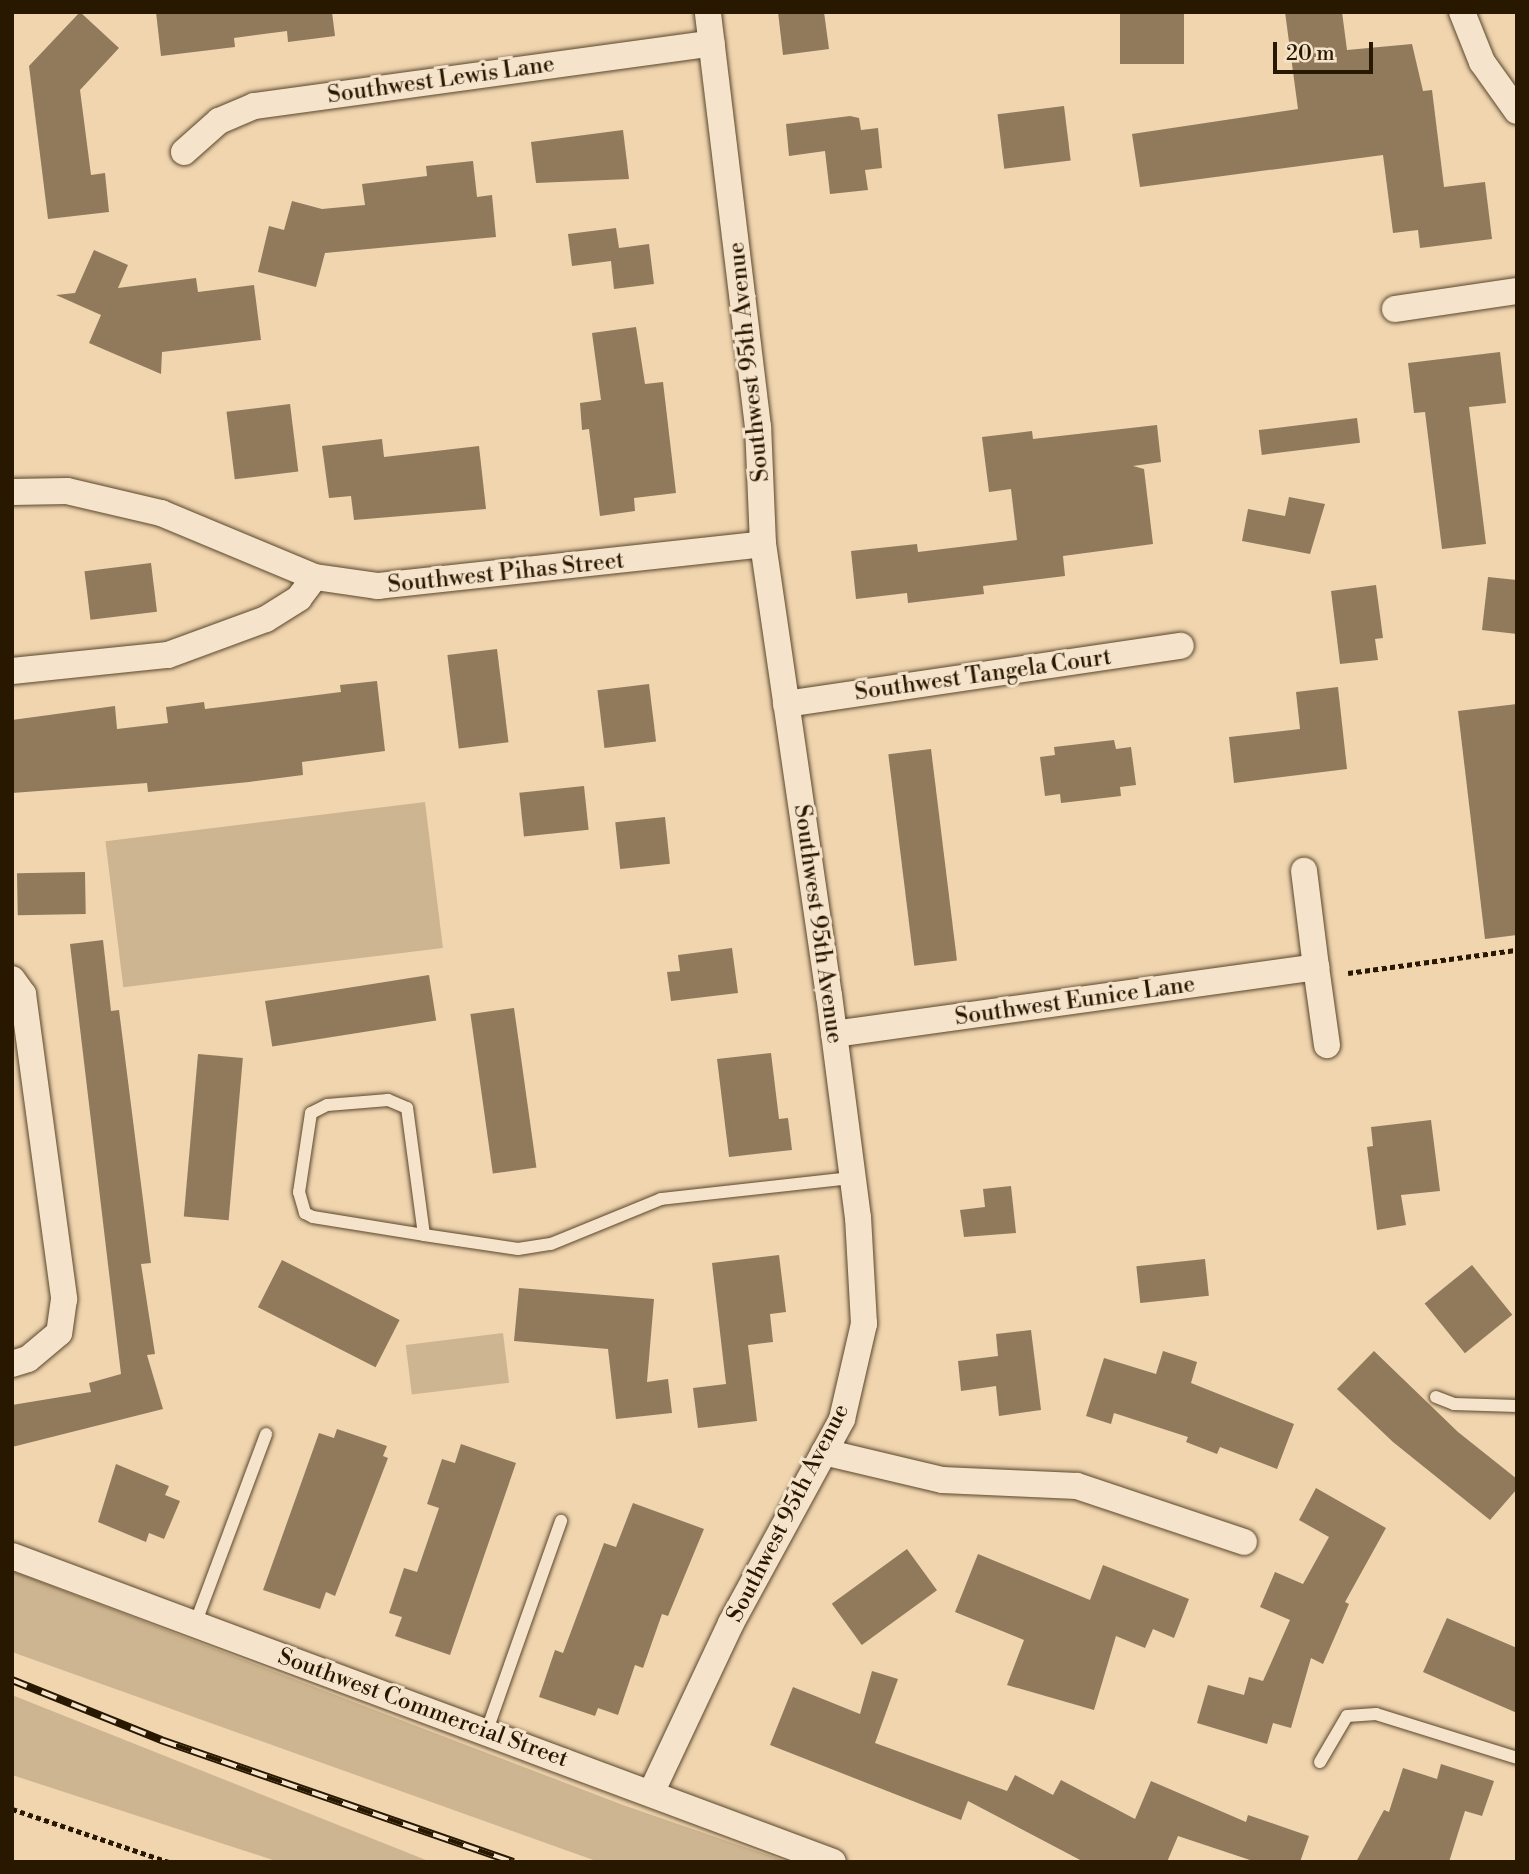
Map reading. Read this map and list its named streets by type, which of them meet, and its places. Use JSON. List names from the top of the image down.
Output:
{
  "streets": {
    "street": [
      "Southwest Lewis Lane",
      "Southwest 95th Avenue",
      "Southwest Pihas Street",
      "Southwest Tangela Court",
      "Southwest Eunice Lane",
      "Southwest Commercial Street"
    ]
  },
  "crossings": [
    ["Southwest Lewis Lane", "Southwest 95th Avenue"],
    ["Southwest 95th Avenue", "Southwest Pihas Street"],
    ["Southwest 95th Avenue", "Southwest Tangela Court"],
    ["Southwest 95th Avenue", "Southwest Eunice Lane"],
    ["Southwest 95th Avenue", "Southwest Commercial Street"]
  ],
  "scale_bar": "20 m"
}
